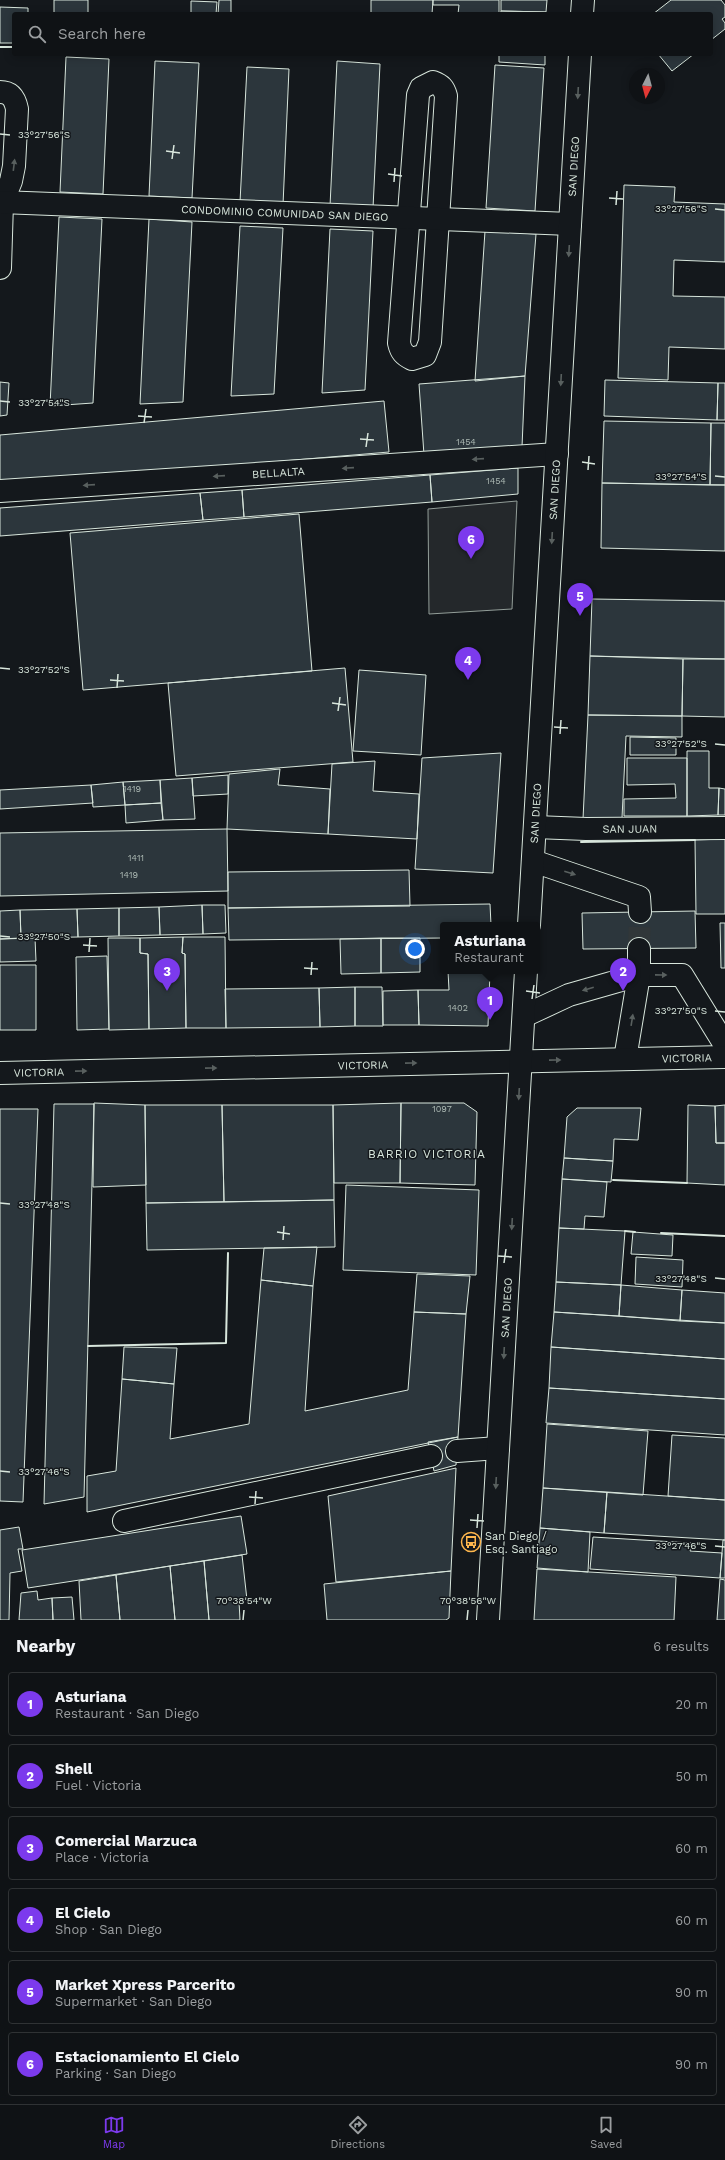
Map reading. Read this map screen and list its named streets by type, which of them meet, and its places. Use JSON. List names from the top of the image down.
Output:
{
  "streets": {
    "street": [
      "SAN DIEGO",
      "CONDOMINIO COMUNIDAD SAN DIEGO",
      "BELLALTA",
      "SAN JUAN",
      "VICTORIA"
    ]
  },
  "crossings": [
    ["SAN DIEGO", "CONDOMINIO COMUNIDAD SAN DIEGO"],
    ["SAN DIEGO", "BELLALTA"],
    ["SAN DIEGO", "SAN JUAN"],
    ["SAN DIEGO", "VICTORIA"]
  ],
  "one_way": ["SAN DIEGO", "BELLALTA"],
  "districts": ["BARRIO VICTORIA"],
  "places": {
    "bus stop": ["San Diego / Esq. Santiago"]
  },
  "house_numbers": [
    "1454",
    "1454",
    "1419",
    "1411",
    "1419",
    "1402",
    "1097"
  ],
  "north": "bottom",
  "page": {
    "search": "Search here",
    "pins": [
      "6",
      "5",
      "4",
      "2",
      "3",
      "1"
    ],
    "popup": ["Asturiana", "Restaurant"],
    "heading": ["Nearby", "6 results"],
    "list": [
      {
        "mark": "1",
        "name": "Asturiana",
        "note": "Restaurant · San Diego",
        "value": "20 m"
      },
      {
        "mark": "2",
        "name": "Shell",
        "note": "Fuel · Victoria",
        "value": "50 m"
      },
      {
        "mark": "3",
        "name": "Comercial Marzuca",
        "note": "Place · Victoria",
        "value": "60 m"
      },
      {
        "mark": "4",
        "name": "El Cielo",
        "note": "Shop · San Diego",
        "value": "60 m"
      },
      {
        "mark": "5",
        "name": "Market Xpress Parcerito",
        "note": "Supermarket · San Diego",
        "value": "90 m"
      },
      {
        "mark": "6",
        "name": "Estacionamiento El Cielo",
        "note": "Parking · San Diego",
        "value": "90 m"
      }
    ],
    "nav": ["Map", "Directions", "Saved"]
  },
  "coordinates": [
    "33°27'56\"S",
    "33°27'54\"S",
    "33°27'52\"S",
    "33°27'50\"S",
    "33°27'48\"S",
    "33°27'46\"S",
    "70°38'54\"W",
    "70°38'56\"W"
  ]
}
